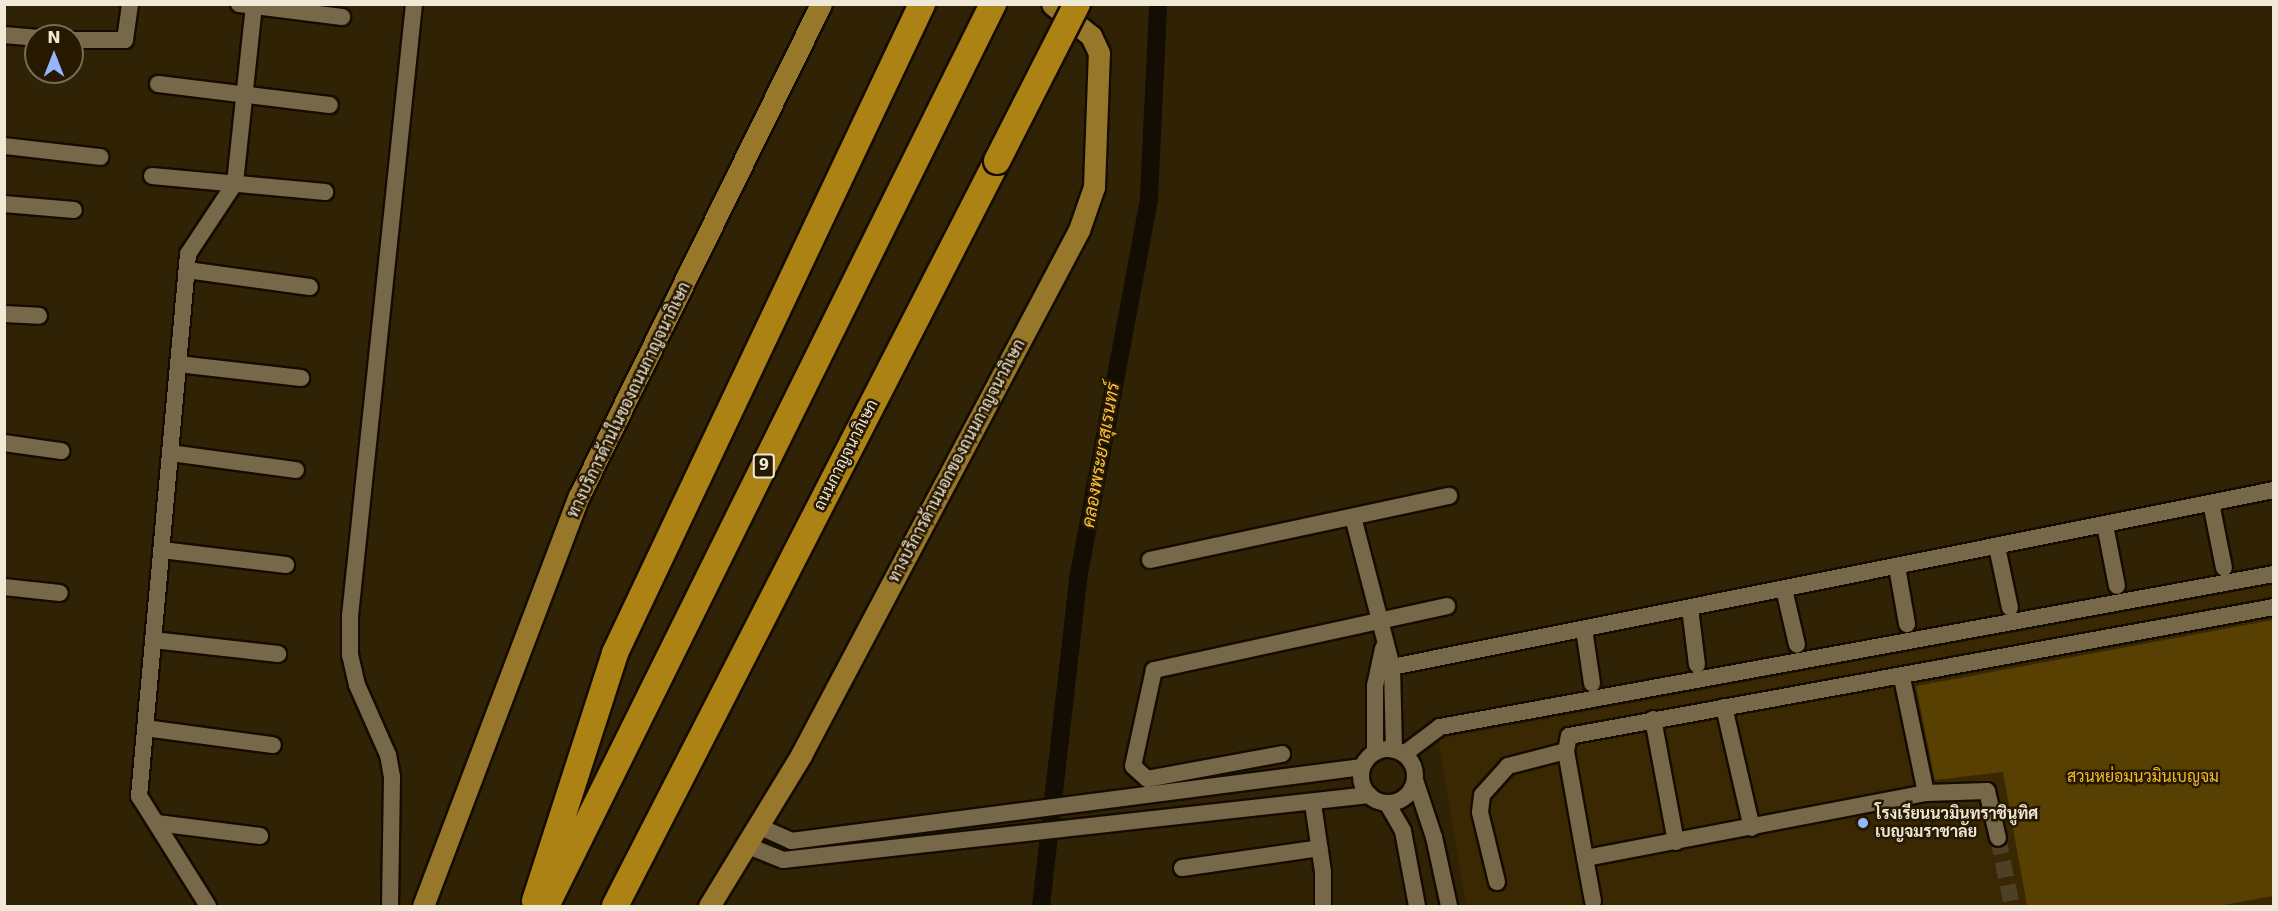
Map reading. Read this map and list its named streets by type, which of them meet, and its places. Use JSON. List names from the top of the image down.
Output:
{
  "streets": {
    "highway": ["ถนนกาญจนาภิเษก", "9"],
    "main road": ["ทางบริการด้านในของถนนกาญจนาภิเษก", "ทางบริการด้านนอกของถนนกาญจนาภิเษก"]
  },
  "water": ["คลองพระยาสุเรนทร์"],
  "parks": ["สวนหย่อมนวมินเบญจม"],
  "places": ["โรงเรียนนวมินทราชินูทิศ เบญจมราชาลัย"],
  "north": "top"
}
